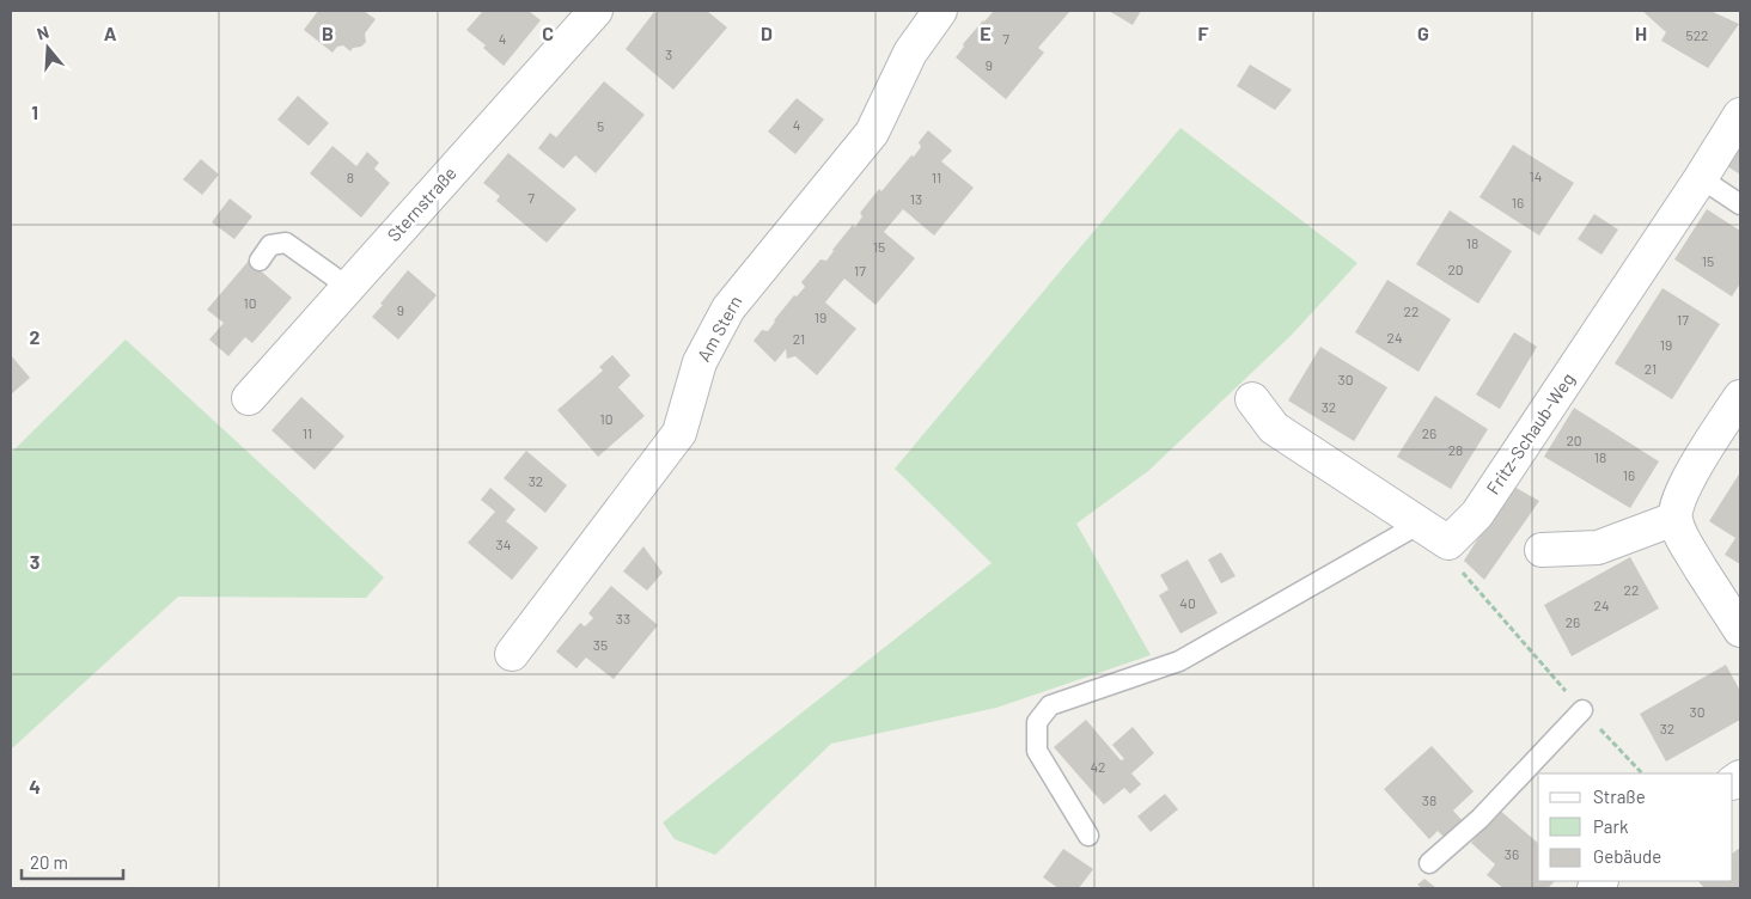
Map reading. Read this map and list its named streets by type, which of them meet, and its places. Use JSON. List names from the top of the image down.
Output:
{
  "streets": {
    "street": ["Sternstraße", "Am Stern", "Fritz-Schaub-Weg"]
  },
  "house_numbers": [
    "522",
    "4",
    "7",
    "3",
    "9",
    "4",
    "5",
    "14",
    "8",
    "11",
    "7",
    "13",
    "16",
    "18",
    "15",
    "15",
    "20",
    "17",
    "10",
    "9",
    "22",
    "19",
    "17",
    "24",
    "21",
    "19",
    "21",
    "30",
    "32",
    "10",
    "11",
    "26",
    "20",
    "28",
    "18",
    "16",
    "32",
    "34",
    "22",
    "40",
    "24",
    "33",
    "26",
    "35",
    "30",
    "32",
    "42",
    "38",
    "36"
  ],
  "legend": ["Straße", "Park", "Gebäude"],
  "scale_bar": "20 m",
  "north": "top",
  "grid": {
    "columns": [
      "A",
      "B",
      "C",
      "D",
      "E",
      "F",
      "G",
      "H"
    ],
    "rows": [
      "1",
      "2",
      "3",
      "4"
    ]
  }
}
